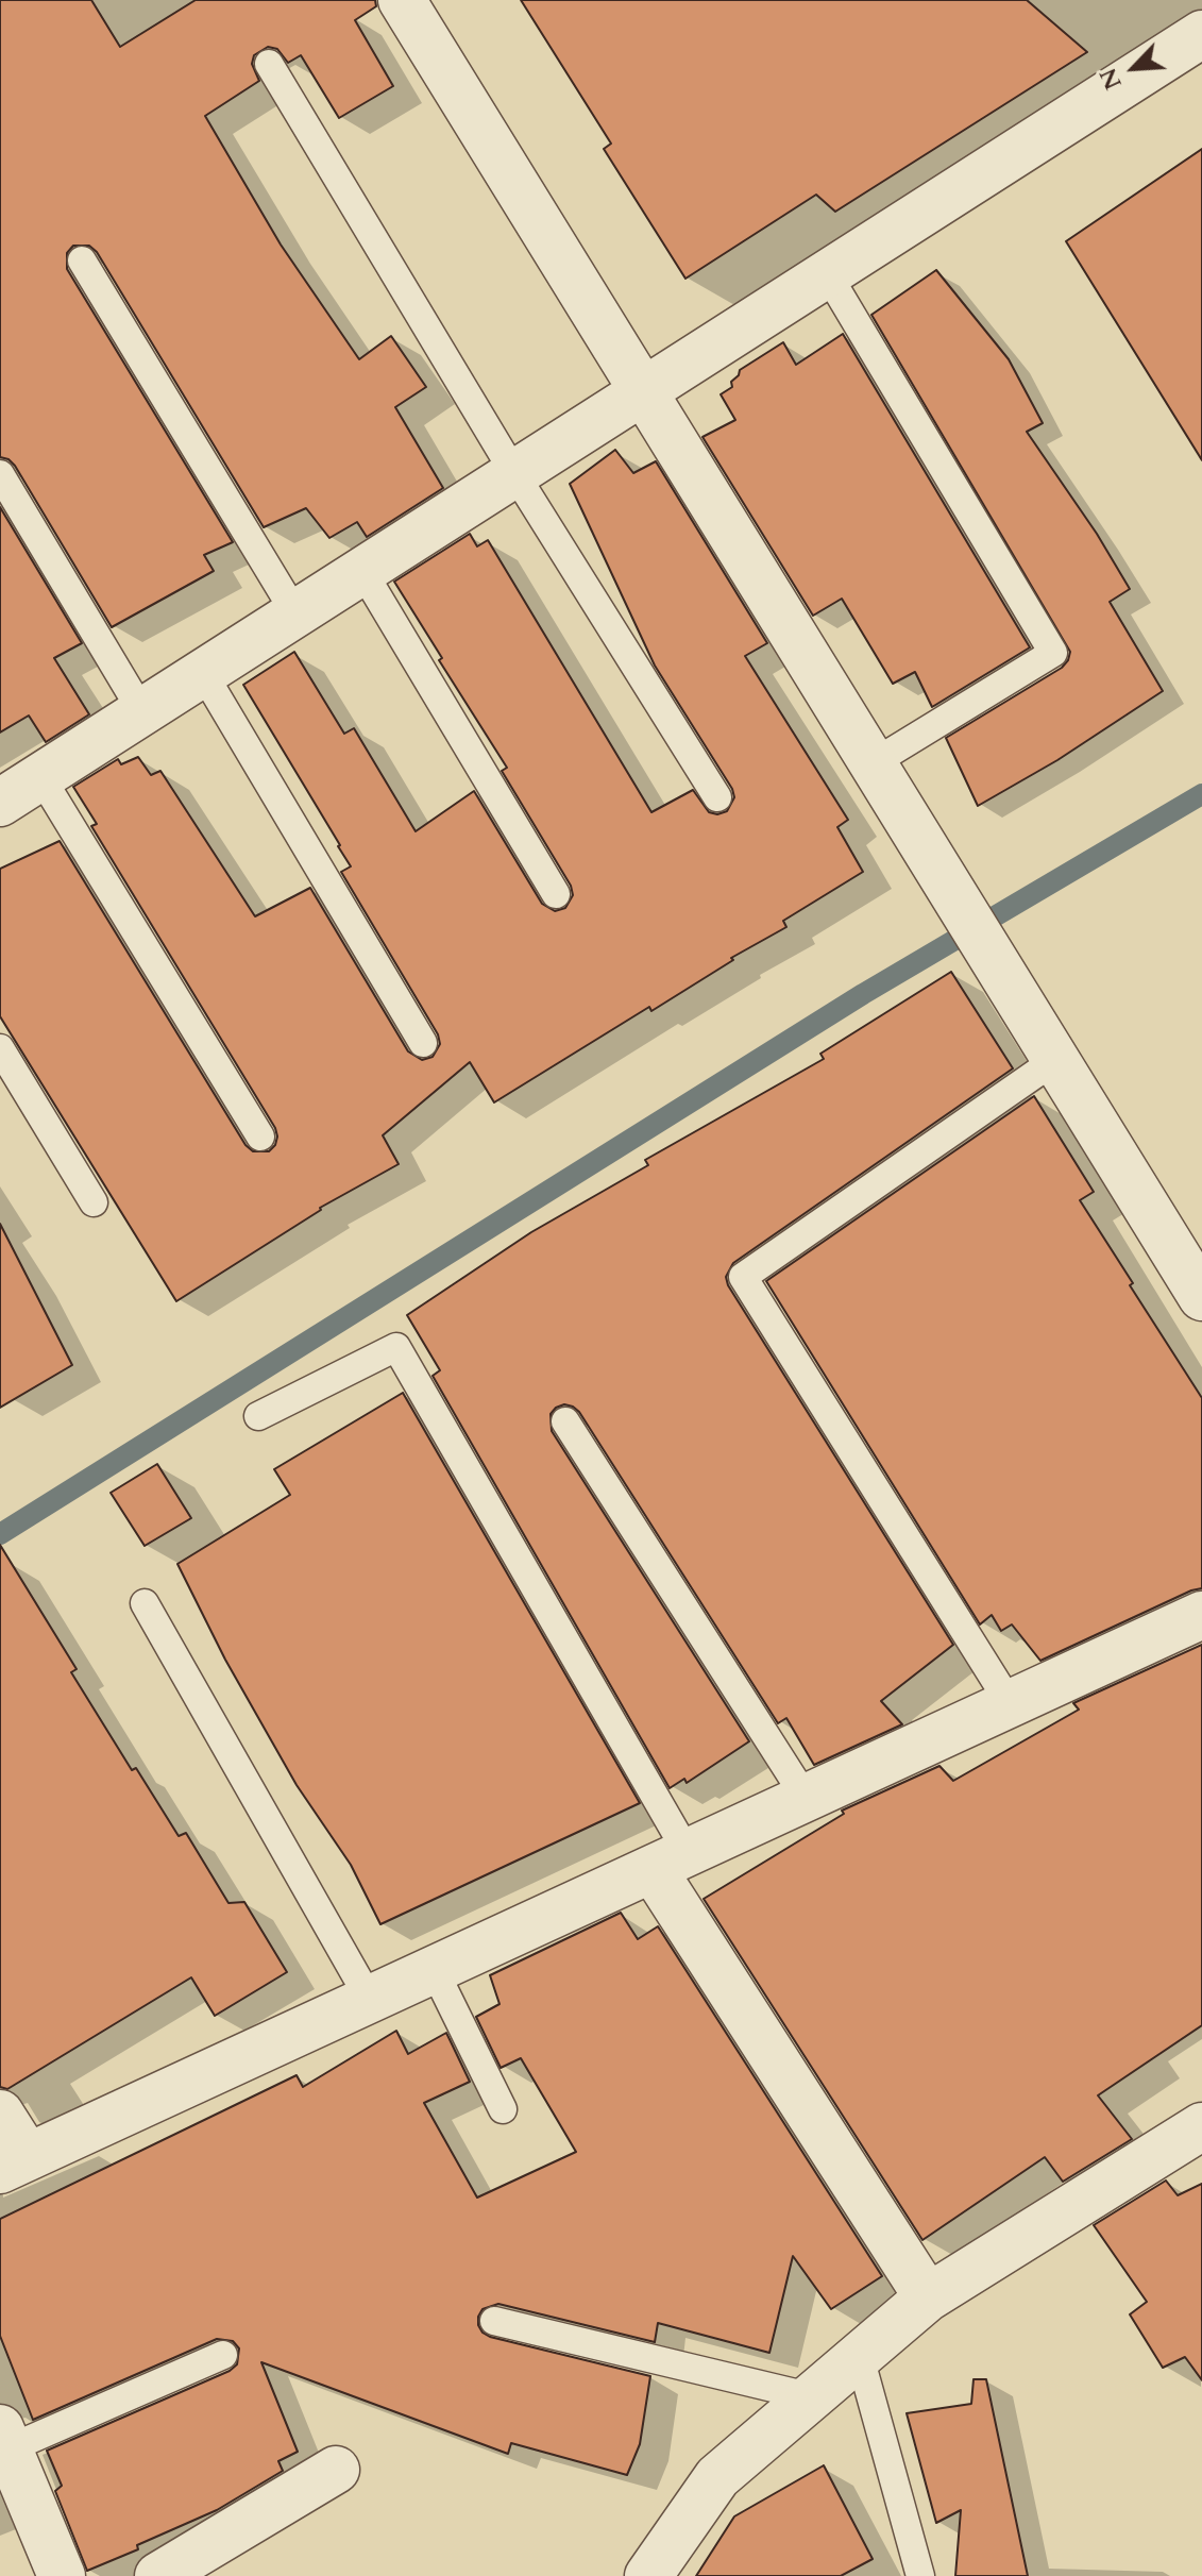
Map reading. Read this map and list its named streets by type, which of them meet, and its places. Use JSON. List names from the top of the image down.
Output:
{
  "north": "bottom left"
}
